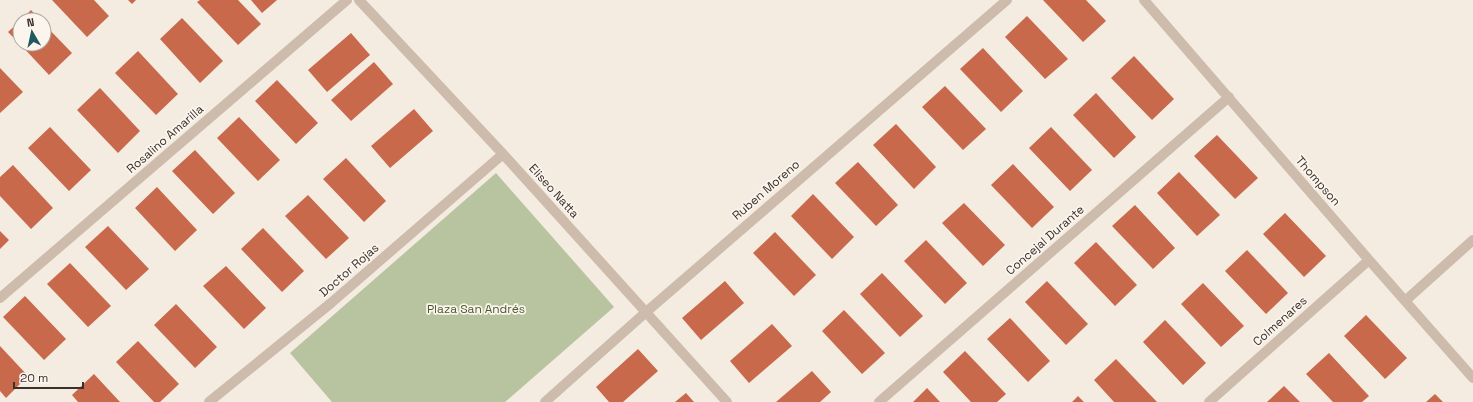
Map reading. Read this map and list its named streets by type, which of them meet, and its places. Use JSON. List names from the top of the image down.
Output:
{
  "streets": {
    "street": [
      "Rosalino Amarilla",
      "Thompson",
      "Ruben Moreno",
      "Eliseo Natta",
      "Concejal Durante",
      "Doctor Rojas",
      "Colmenares"
    ]
  },
  "crossings": [
    ["Thompson", "Concejal Durante"],
    ["Thompson", "Colmenares"],
    ["Ruben Moreno", "Eliseo Natta"],
    ["Eliseo Natta", "Doctor Rojas"]
  ],
  "parks": ["Plaza San Andrés"],
  "scale_bar": "20 m",
  "north": "top"
}
